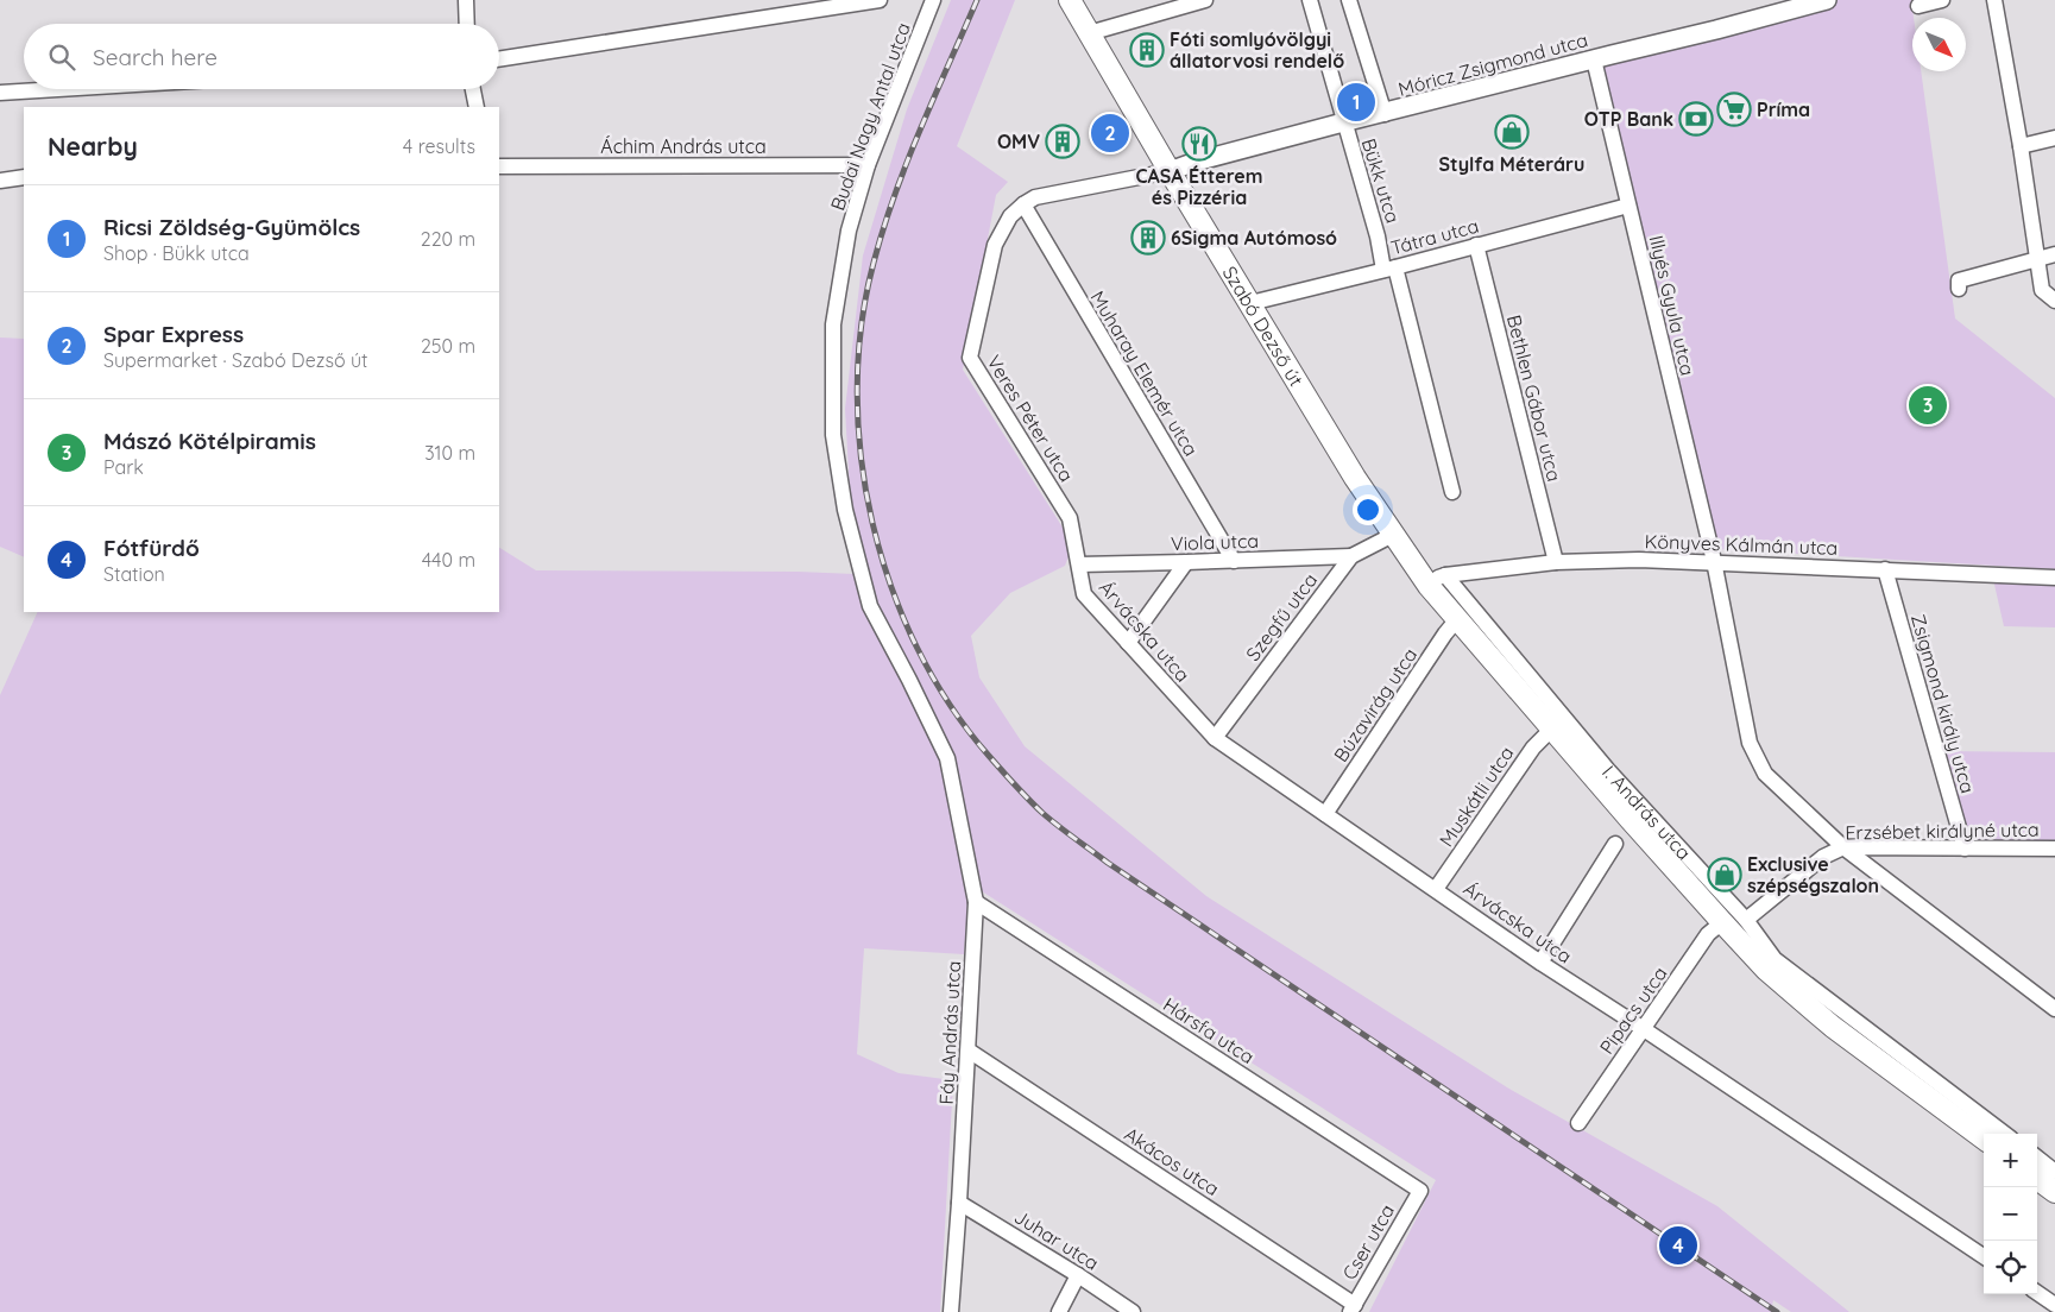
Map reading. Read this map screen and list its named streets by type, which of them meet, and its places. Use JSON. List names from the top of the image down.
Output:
{
  "streets": {
    "main road": ["Szabó Dezső út", "I. András utca"],
    "street": [
      "Móricz Zsigmond utca",
      "Budai Nagy Antal utca",
      "Áchim András utca",
      "Bükk utca",
      "Tátra utca",
      "Illyés Gyula utca",
      "Muharay Elemér utca",
      "Bethlen Gábor utca",
      "Veres Péter utca",
      "Viola utca",
      "Könyves Kálmán utca",
      "Szegfű utca",
      "Árvácska utca",
      "Zsigmond király utca",
      "Búzavirág utca",
      "Muskátli utca",
      "Erzsébet királyné utca",
      "Pipacs utca",
      "Hársfa utca",
      "Fáy András utca",
      "Akácos utca",
      "Juhar utca",
      "Cser utca"
    ]
  },
  "crossings": [
    ["Móricz Zsigmond utca", "Bükk utca"],
    ["Móricz Zsigmond utca", "Illyés Gyula utca"],
    ["Móricz Zsigmond utca", "Szabó Dezső út"],
    ["Móricz Zsigmond utca", "Veres Péter utca"],
    ["Budai Nagy Antal utca", "Áchim András utca"],
    ["Budai Nagy Antal utca", "Fáy András utca"],
    ["Bükk utca", "Tátra utca"],
    ["Tátra utca", "Illyés Gyula utca"],
    ["Tátra utca", "Szabó Dezső út"],
    ["Tátra utca", "Bethlen Gábor utca"],
    ["Illyés Gyula utca", "Könyves Kálmán utca"],
    ["Illyés Gyula utca", "Erzsébet királyné utca"],
    ["Szabó Dezső út", "Veres Péter utca"],
    ["Szabó Dezső út", "Könyves Kálmán utca"],
    ["Szabó Dezső út", "Szegfű utca"],
    ["Szabó Dezső út", "I. András utca"],
    ["Muharay Elemér utca", "Veres Péter utca"],
    ["Muharay Elemér utca", "Viola utca"],
    ["Bethlen Gábor utca", "Könyves Kálmán utca"],
    ["Veres Péter utca", "Viola utca"],
    ["Veres Péter utca", "Árvácska utca"],
    ["Viola utca", "Szegfű utca"],
    ["Viola utca", "Árvácska utca"],
    ["Könyves Kálmán utca", "Zsigmond király utca"],
    ["Könyves Kálmán utca", "I. András utca"],
    ["Szegfű utca", "Árvácska utca"],
    ["Árvácska utca", "Búzavirág utca"],
    ["Árvácska utca", "Muskátli utca"],
    ["Árvácska utca", "Pipacs utca"],
    ["Zsigmond király utca", "Erzsébet királyné utca"],
    ["Búzavirág utca", "I. András utca"],
    ["Muskátli utca", "I. András utca"],
    ["I. András utca", "Erzsébet királyné utca"],
    ["I. András utca", "Pipacs utca"],
    ["Hársfa utca", "Fáy András utca"],
    ["Hársfa utca", "Cser utca"],
    ["Fáy András utca", "Akácos utca"],
    ["Fáy András utca", "Juhar utca"],
    ["Akácos utca", "Cser utca"]
  ],
  "places": {
    "building": ["Fóti somlyóvölgyi állatorvosi rendelő", "OMV", "6Sigma Autómosó"],
    "supermarket": ["Príma"],
    "bank": ["OTP Bank"],
    "shop": ["Stylfa Méteráru", "Exclusive szépségszalon"],
    "restaurant": ["CASA Étterem és Pizzéria"]
  },
  "north": "bottom right",
  "page": {
    "search": "Search here",
    "pins": [
      "1",
      "2",
      "3",
      "4"
    ],
    "heading": ["Nearby", "4 results"],
    "list": [
      {
        "mark": "1",
        "name": "Ricsi Zöldség-Gyümölcs",
        "note": "Shop · Bükk utca",
        "value": "220 m"
      },
      {
        "mark": "2",
        "name": "Spar Express",
        "note": "Supermarket · Szabó Dezső út",
        "value": "250 m"
      },
      {
        "mark": "3",
        "name": "Mászó Kötélpiramis",
        "note": "Park",
        "value": "310 m"
      },
      {
        "mark": "4",
        "name": "Fótfürdő",
        "note": "Station",
        "value": "440 m"
      }
    ],
    "map_buttons": ["+", "−"]
  }
}
